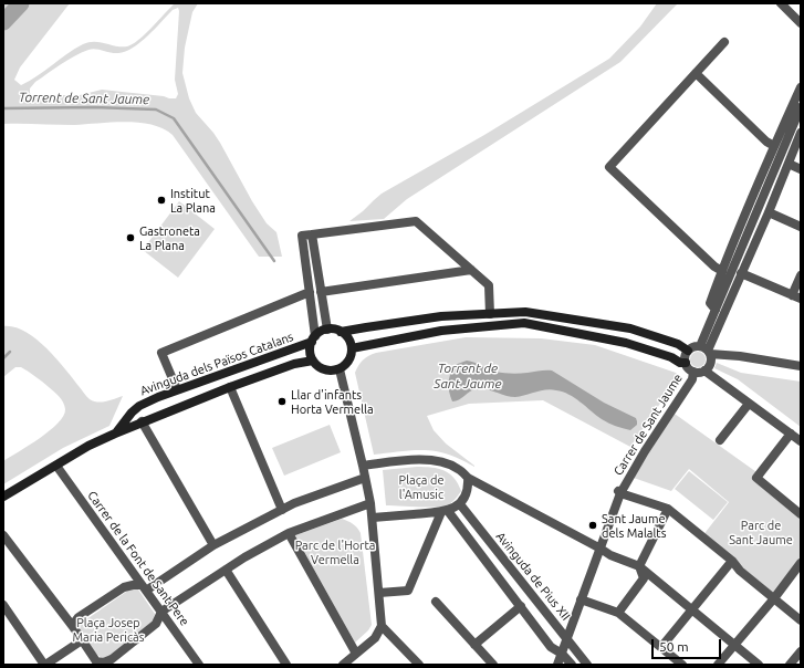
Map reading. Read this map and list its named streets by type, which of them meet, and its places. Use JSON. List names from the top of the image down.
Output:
{
  "streets": {
    "street": [
      "Avinguda dels Països Catalans",
      "Carrer de Sant Jaume",
      "Carrer de la Font de Sant Pere",
      "Avinguda de Pius XII"
    ]
  },
  "crossings": [
    ["Avinguda dels Països Catalans", "Carrer de la Font de Sant Pere"],
    ["Carrer de Sant Jaume", "Avinguda de Pius XII"]
  ],
  "water": ["Torrent de Sant Jaume"],
  "parks": [
    "Plaça de l'Amusic",
    "Parc de Sant Jaume",
    "Parc de l'Horta Vermella",
    "Plaça Josep Maria Pericàs"
  ],
  "places": [
    "Institut La Plana",
    "Gastroneta La Plana",
    "Llar d'infants Horta Vermella",
    "Sant Jaume dels Malalts"
  ],
  "scale_bar": "50 m"
}
